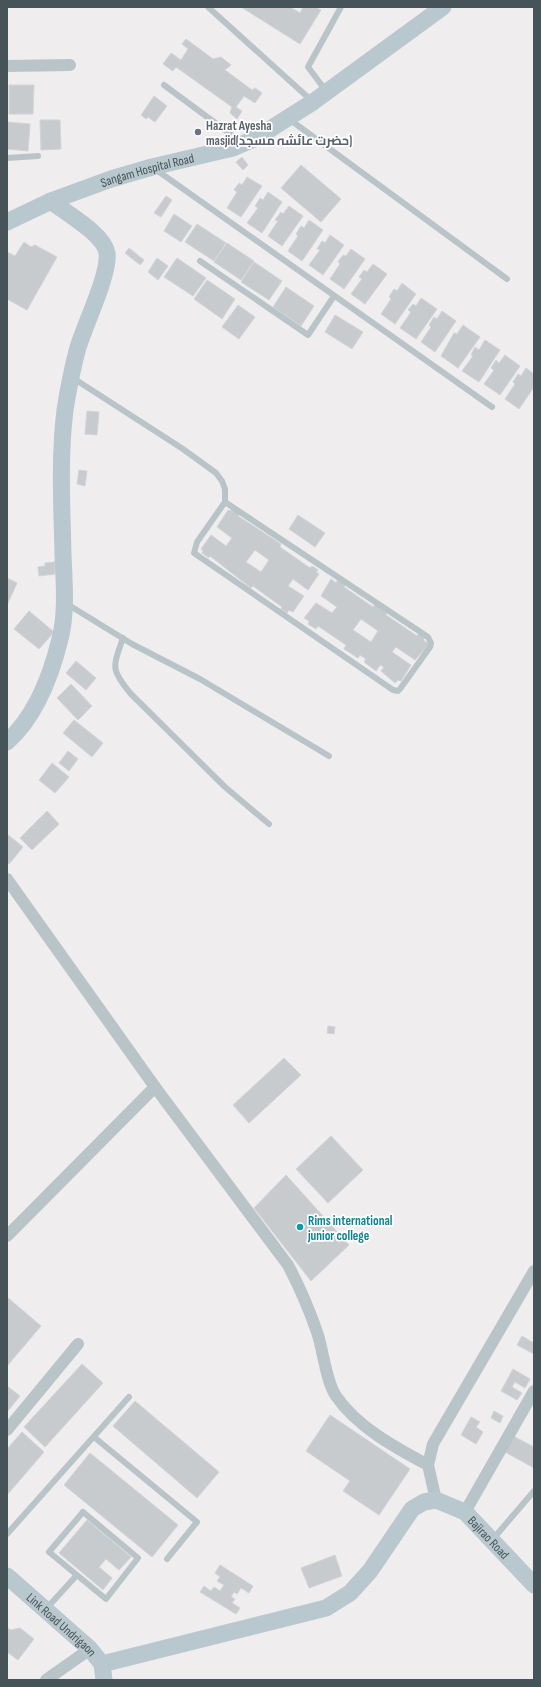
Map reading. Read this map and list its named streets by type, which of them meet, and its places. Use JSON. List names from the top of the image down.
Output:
{
  "streets": {
    "street": ["Sangam Hospital Road", "Bajirao Road", "Link Road Undrigaon"]
  },
  "places": ["Hazrat Ayesha masjid(حضرت عائشہ مسجد)", "Rims international junior college"]
}
